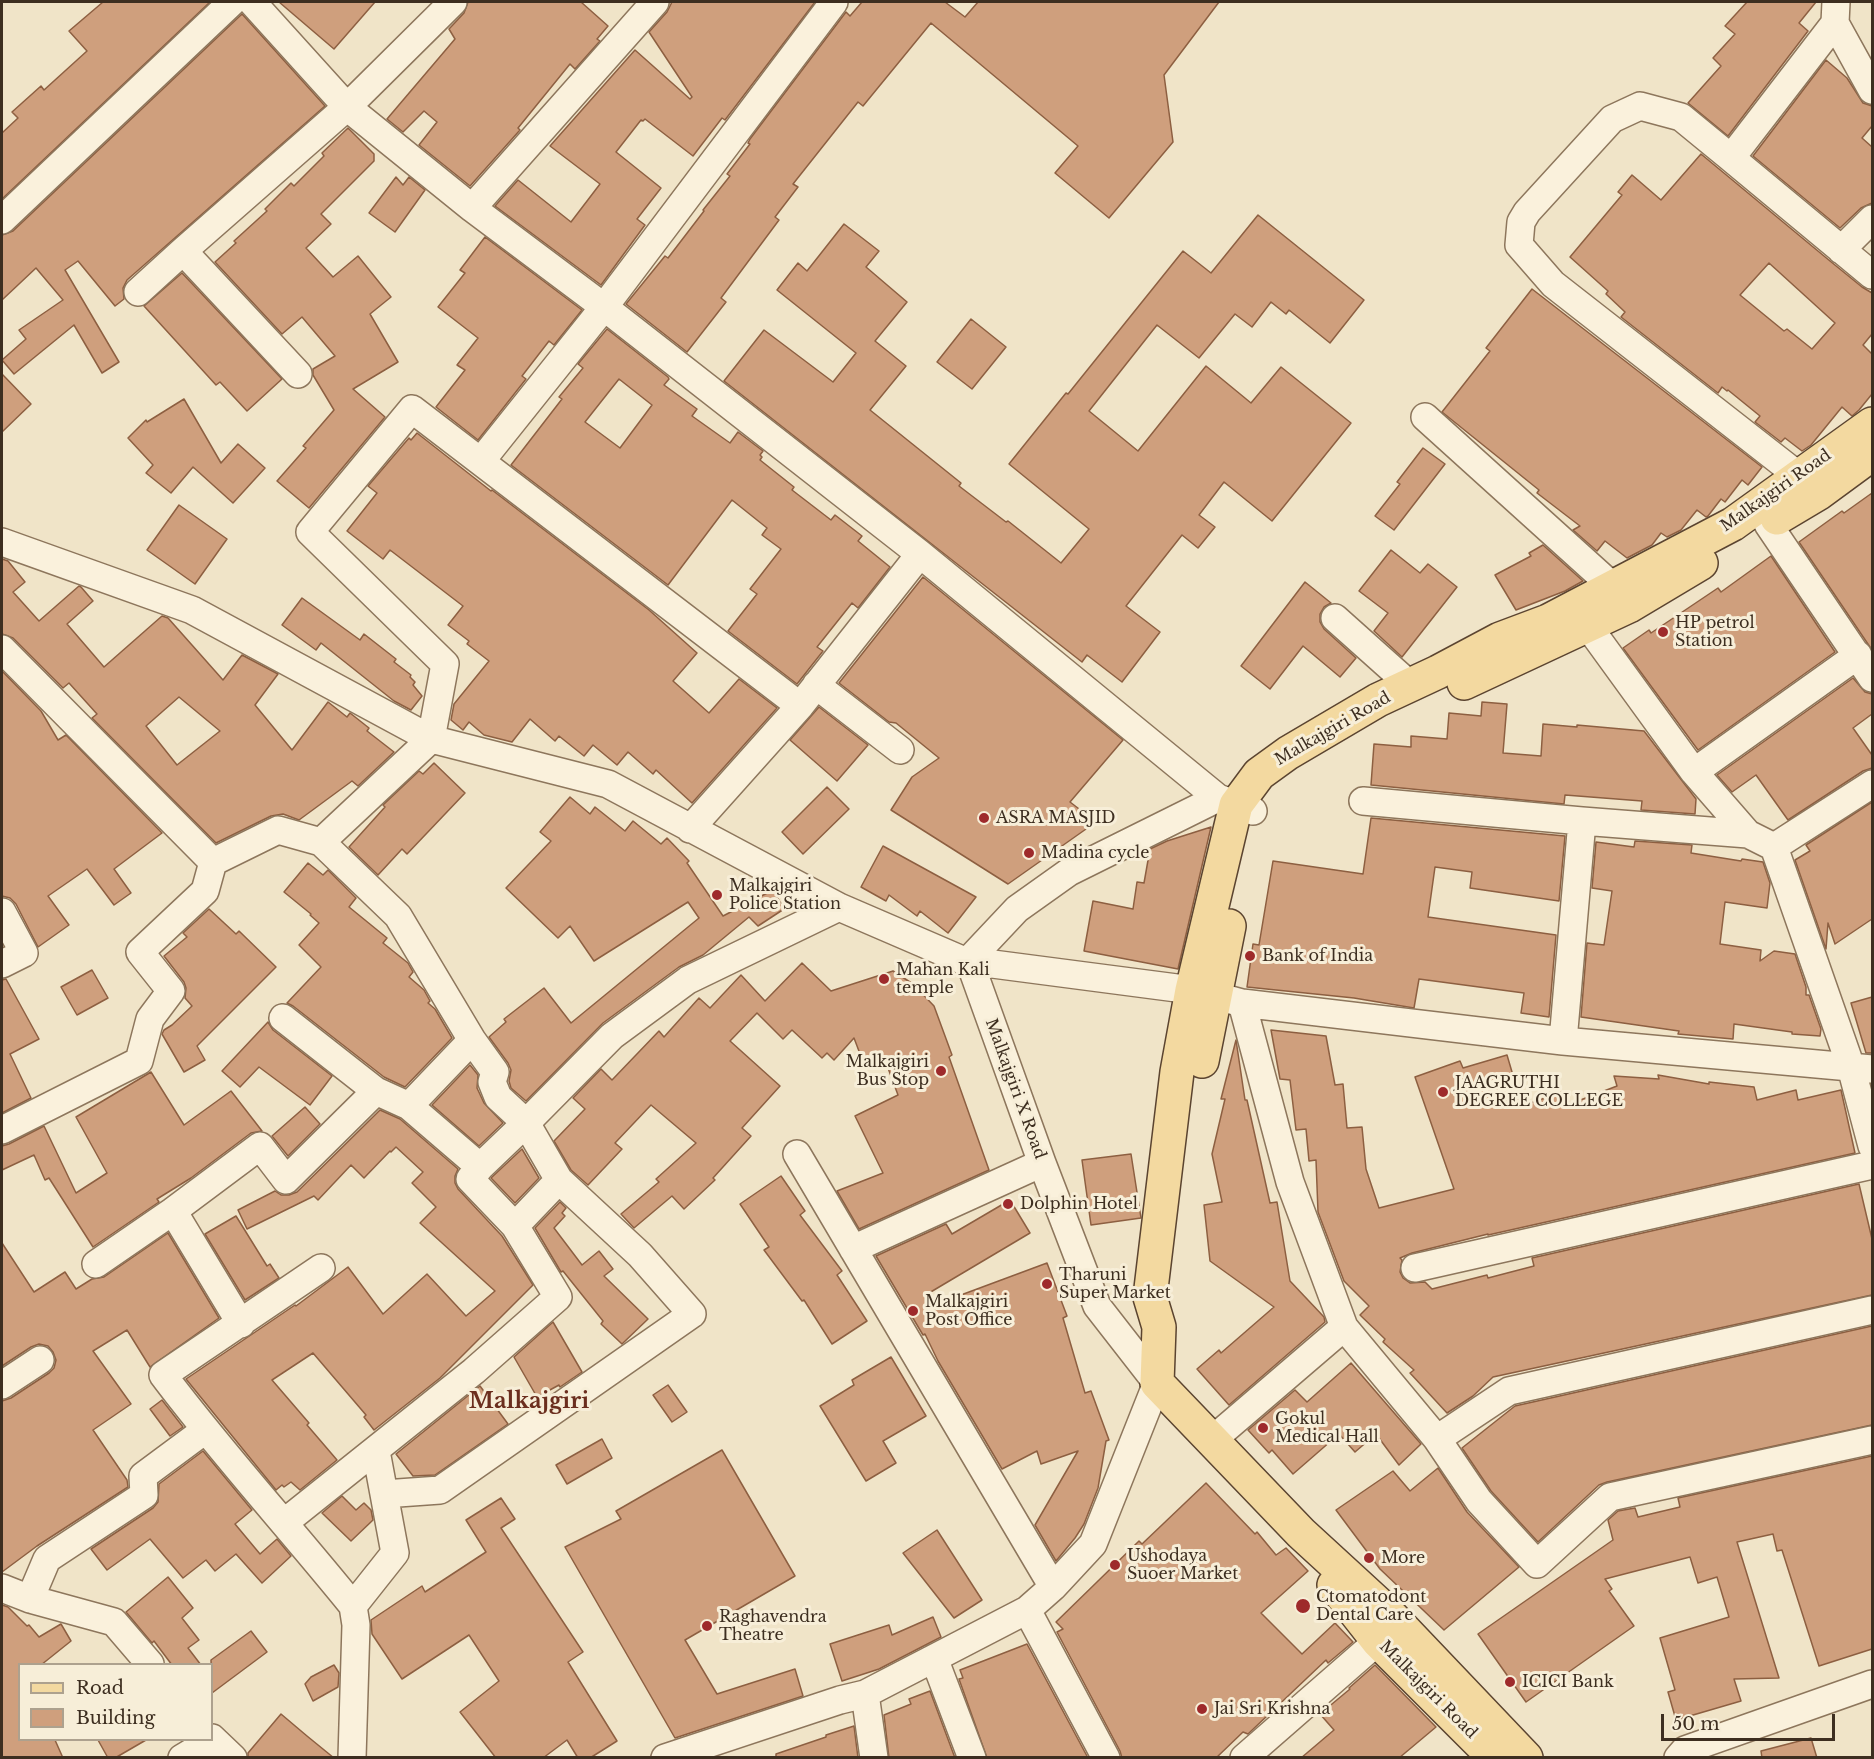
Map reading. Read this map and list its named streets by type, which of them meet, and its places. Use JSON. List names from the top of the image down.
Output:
{
  "streets": {
    "main road": ["Malkajgiri Road"],
    "street": ["Malkajgiri X Road"]
  },
  "crossings": [
    ["Malkajgiri Road", "Malkajgiri X Road"]
  ],
  "districts": ["Malkajgiri"],
  "places": [
    "HP petrol Station",
    "ASRA MASJID",
    "Madina cycle",
    "Malkajgiri Police Station",
    "Bank of India",
    "Mahan Kali temple",
    "Malkajgiri Bus Stop",
    "JAAGRUTHI DEGREE COLLEGE",
    "Dolphin Hotel",
    "Tharuni Super Market",
    "Malkajgiri Post Office",
    "Gokul Medical Hall",
    "More",
    "Ushodaya Suoer Market",
    "Ctomatodont Dental Care",
    "Raghavendra Theatre",
    "ICICI Bank",
    "Jai Sri Krishna"
  ],
  "legend": ["Road", "Building"],
  "scale_bar": "50 m"
}
